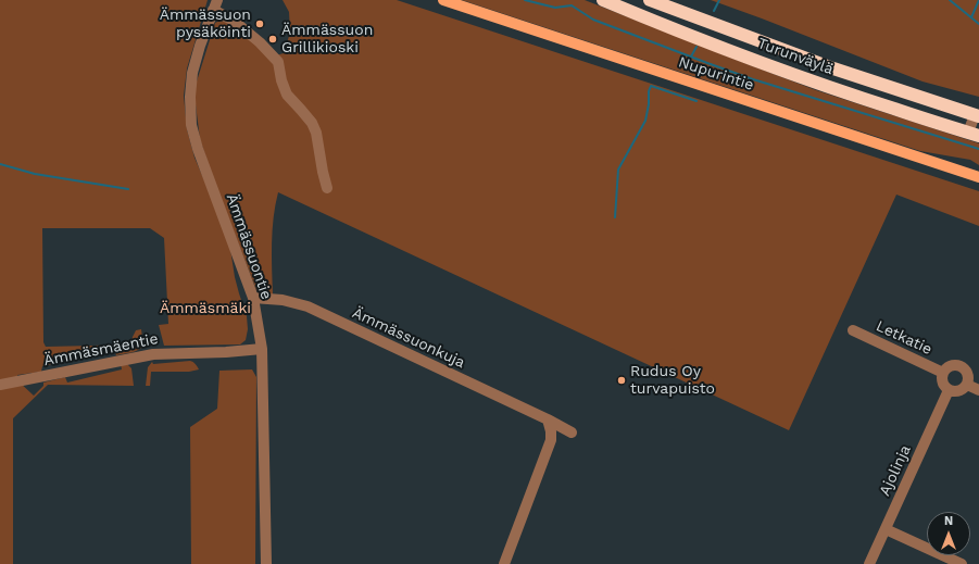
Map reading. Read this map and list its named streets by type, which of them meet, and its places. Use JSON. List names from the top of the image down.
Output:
{
  "streets": {
    "highway": ["Turunväylä"],
    "main road": ["Nupurintie"],
    "street": [
      "Ämmässuontie",
      "Ämmässuonkuja",
      "Letkatie",
      "Ämmäsmäentie",
      "Ajolinja"
    ]
  },
  "crossings": [
    ["Ämmässuontie", "Ämmässuonkuja"],
    ["Ämmässuontie", "Ämmäsmäentie"],
    ["Letkatie", "Ajolinja"]
  ],
  "parks": ["Ämmäsmäki"],
  "places": ["Ämmässuon pysäköinti", "Ämmässuon Grillikioski", "Rudus Oy turvapuisto"],
  "north": "top"
}
